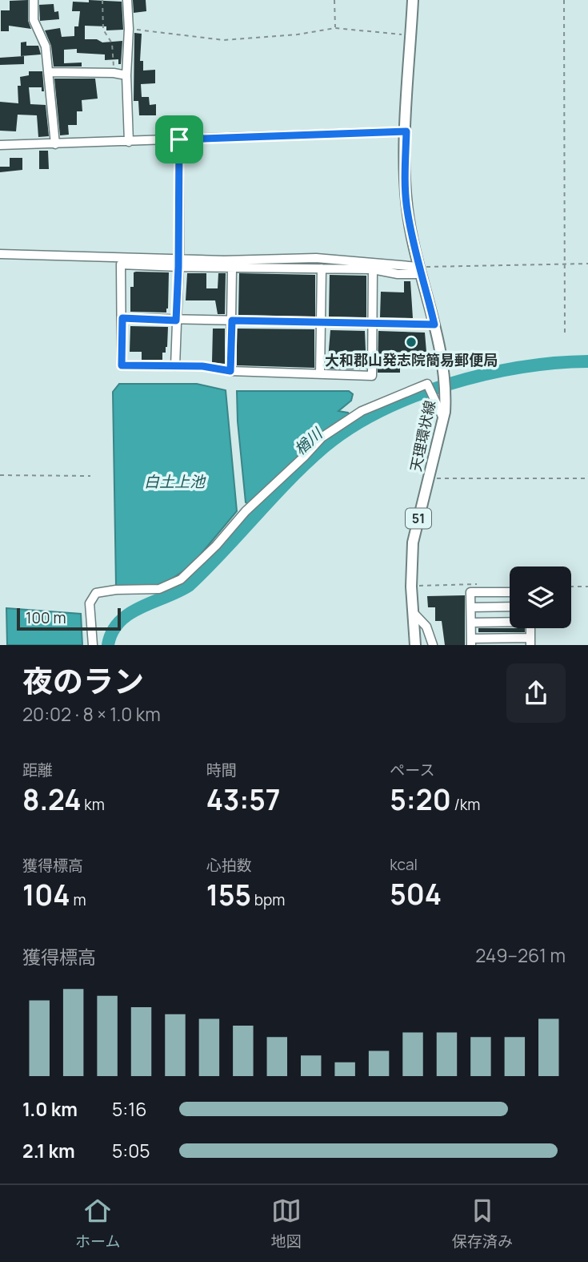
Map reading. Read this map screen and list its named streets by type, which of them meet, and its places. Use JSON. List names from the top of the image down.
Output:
{
  "streets": {
    "main road": ["天理環状線", "51"]
  },
  "water": ["楢川", "白土上池"],
  "places": ["大和郡山発志院簡易郵便局"],
  "scale_bar": "100 m",
  "page": {
    "scale": "100 m",
    "heading": ["夜のラン", "20:02 · 8 × 1.0 km"],
    "stats": [
      ["距離", "8.24 km"],
      ["時間", "43:57"],
      ["ペース", "5:20 /km"],
      ["獲得標高", "104 m"],
      ["心拍数", "155 bpm"],
      ["kcal", "504"]
    ],
    "chart": ["獲得標高", "249–261 m"],
    "list": [
      {
        "name": "1.0 km",
        "note": "5:16"
      },
      {
        "name": "2.1 km",
        "note": "5:05"
      }
    ],
    "tabs": ["ホーム", "地図", "保存済み"]
  }
}
